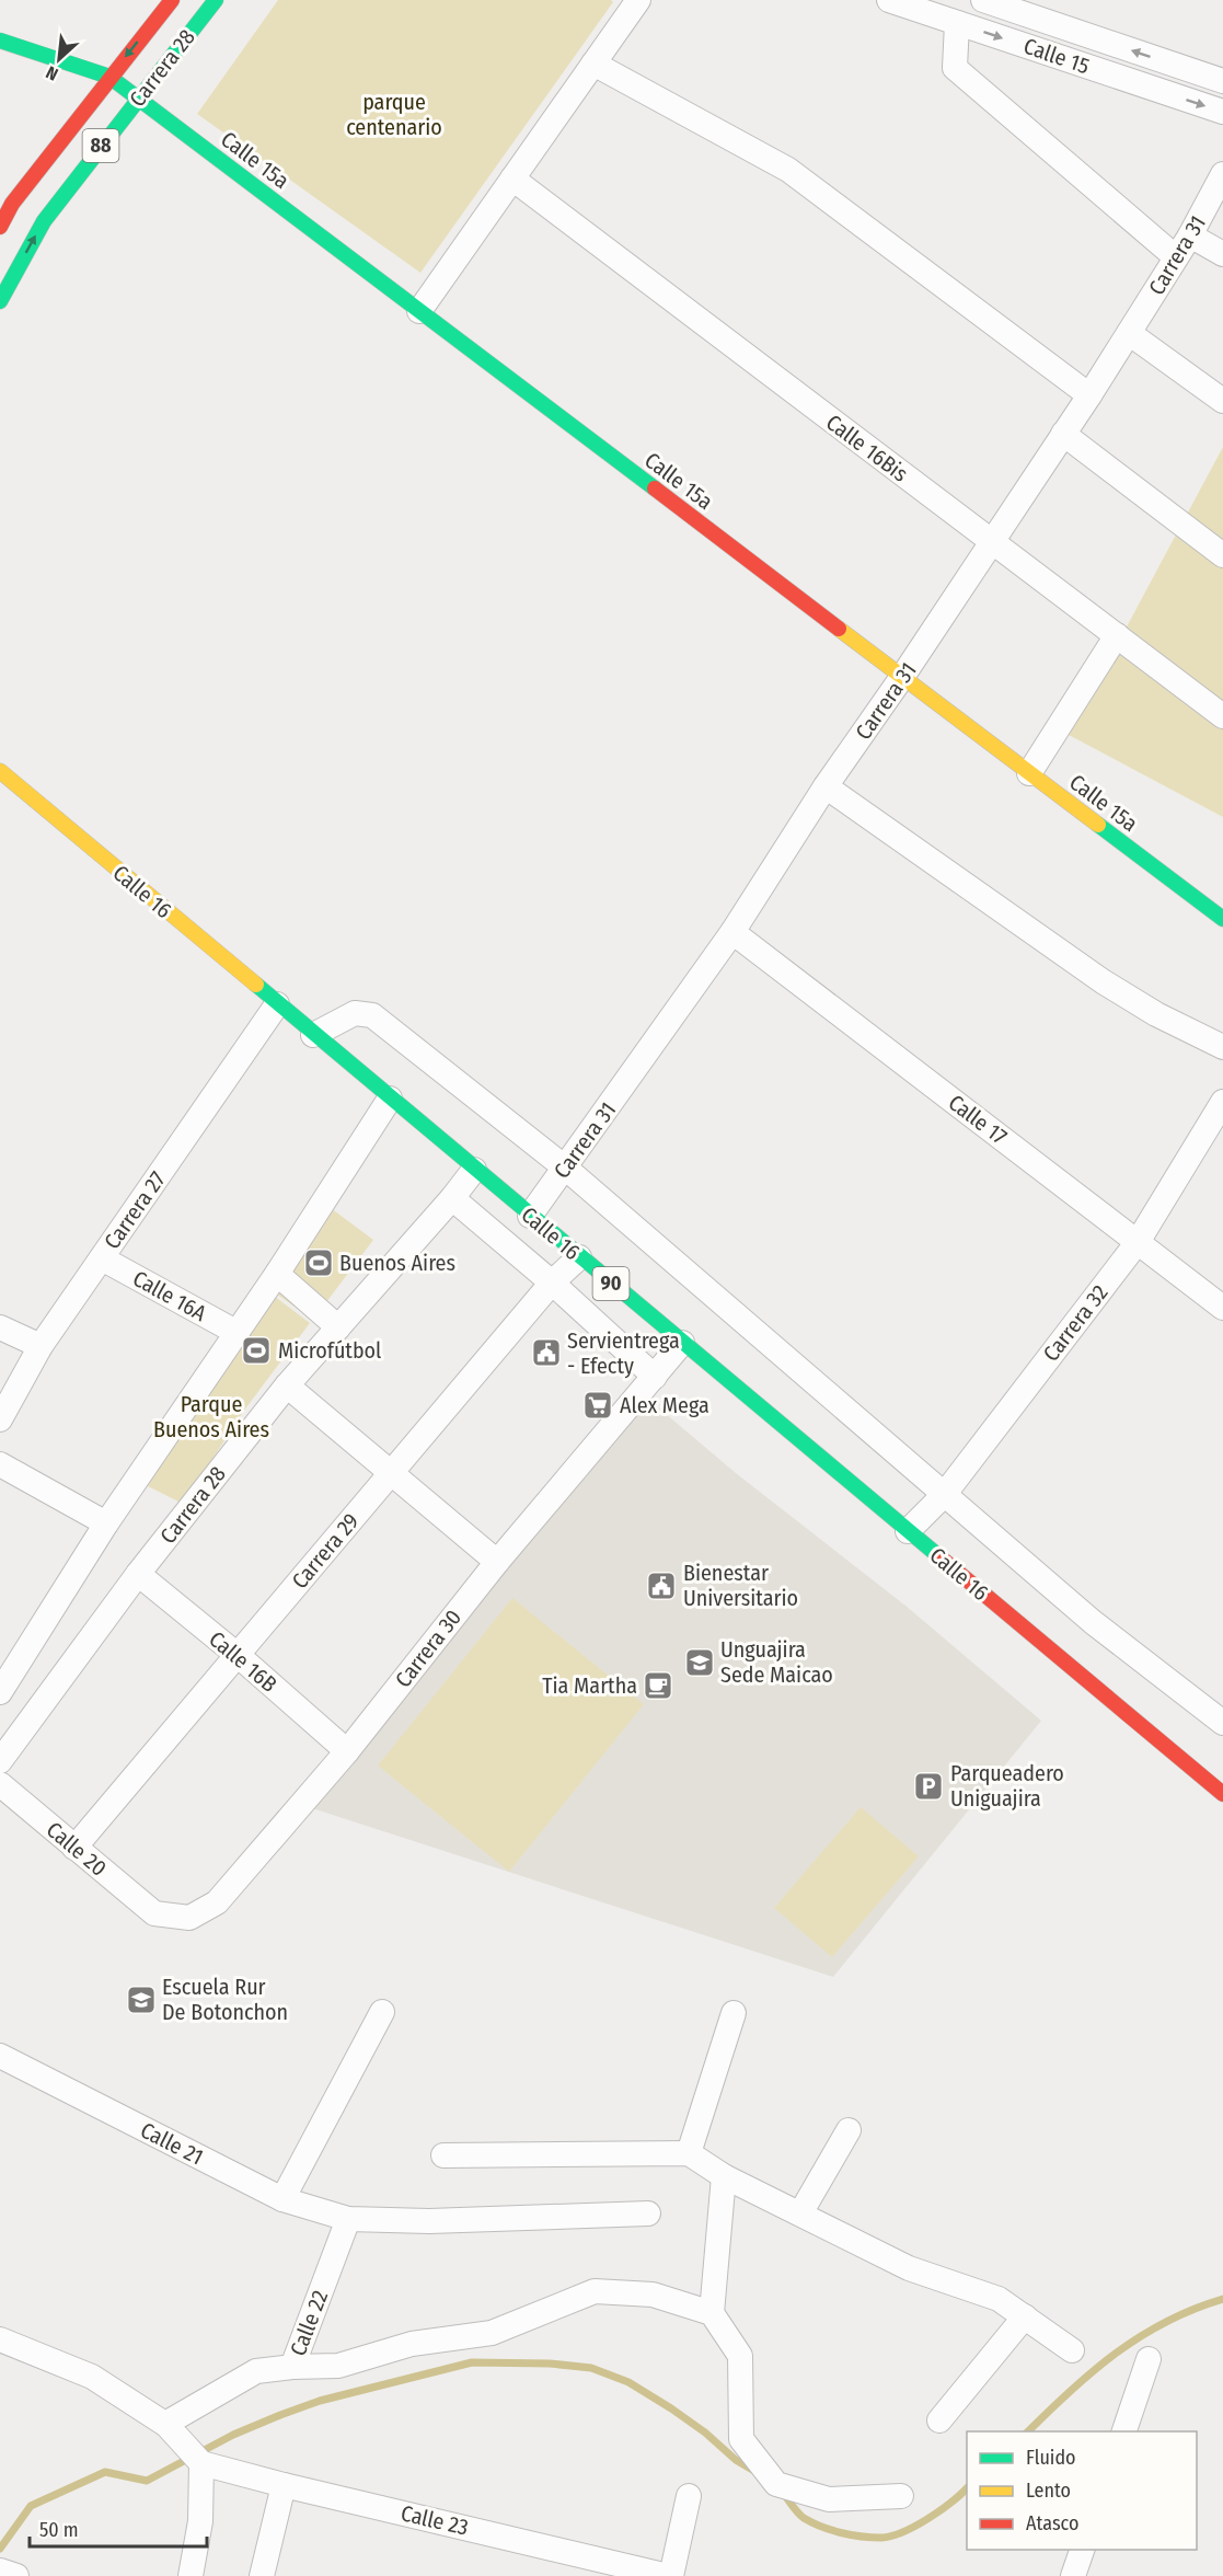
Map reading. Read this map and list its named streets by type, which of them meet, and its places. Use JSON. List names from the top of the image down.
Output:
{
  "streets": {
    "main road": [
      "Carrera 28",
      "88",
      "Calle 15a",
      "Calle 16",
      "90"
    ],
    "street": [
      "Calle 15",
      "Carrera 31",
      "Calle 16Bis",
      "Calle 17",
      "Carrera 27",
      "Calle 16A",
      "Carrera 32",
      "Carrera 29",
      "Carrera 30",
      "Calle 16B",
      "Calle 20",
      "Calle 21",
      "Calle 22",
      "Calle 23"
    ]
  },
  "crossings": [
    ["Carrera 28", "Calle 15a"],
    ["Carrera 28", "Calle 16"],
    ["Carrera 28", "Calle 16B"],
    ["Calle 15a", "Carrera 31"],
    ["Carrera 31", "Calle 16Bis"],
    ["Carrera 31", "Calle 16"],
    ["Carrera 31", "Calle 17"],
    ["Calle 16", "Carrera 27"],
    ["Calle 16", "Carrera 32"],
    ["Calle 16", "Carrera 29"],
    ["Calle 16", "Carrera 30"],
    ["Calle 17", "Carrera 32"],
    ["Carrera 27", "Calle 16A"],
    ["Carrera 29", "Calle 16B"],
    ["Carrera 29", "Calle 20"],
    ["Carrera 30", "Calle 16B"],
    ["Carrera 30", "Calle 20"],
    ["Calle 21", "Calle 22"]
  ],
  "parks": ["parque centenario", "Parque Buenos Aires"],
  "places": {
    "sports": ["Buenos Aires", "Microfútbol"],
    "public building": ["Servientrega - Efecty", "Bienestar Universitario"],
    "supermarket": ["Alex Mega"],
    "school or university": ["Unguajira Sede Maicao", "Escuela Rur De Botonchon"],
    "cafe": ["Tia Martha"],
    "parking": ["Parqueadero Uniguajira"]
  },
  "legend": ["Fluido", "Lento", "Atasco"],
  "scale_bar": "50 m",
  "north": "bottom left"
}
